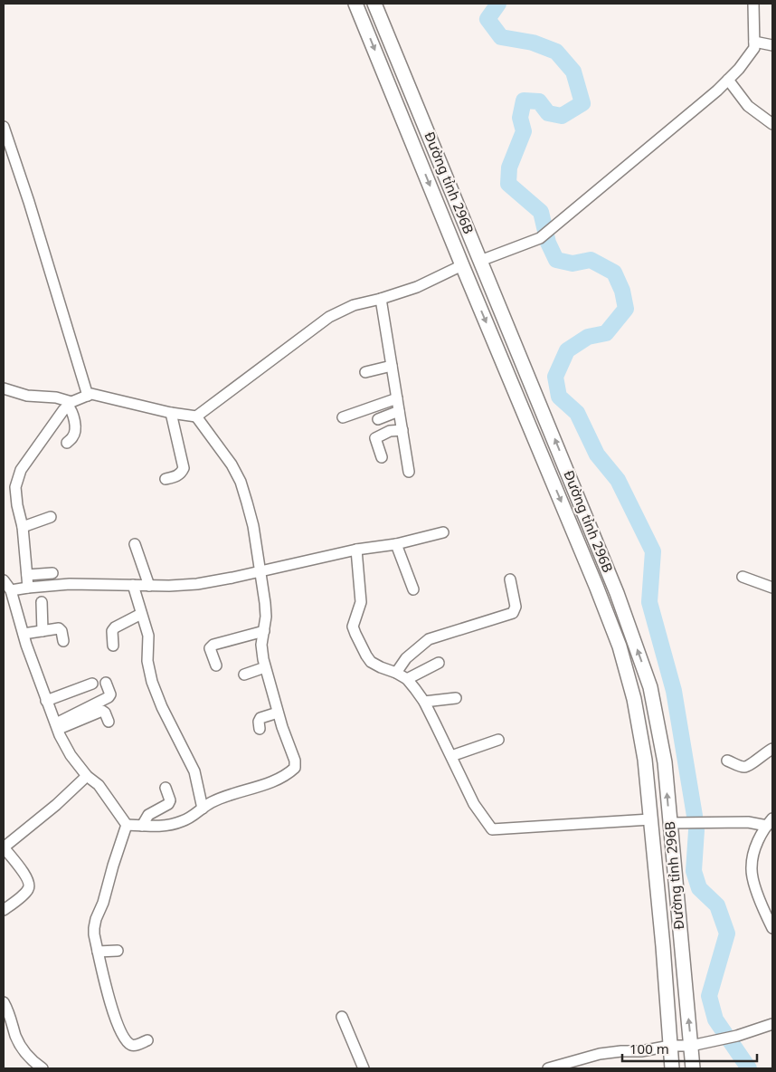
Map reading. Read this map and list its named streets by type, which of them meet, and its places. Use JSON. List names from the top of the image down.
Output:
{
  "streets": {
    "main road": ["Đường tỉnh 296B"]
  },
  "scale_bar": "100 m"
}
